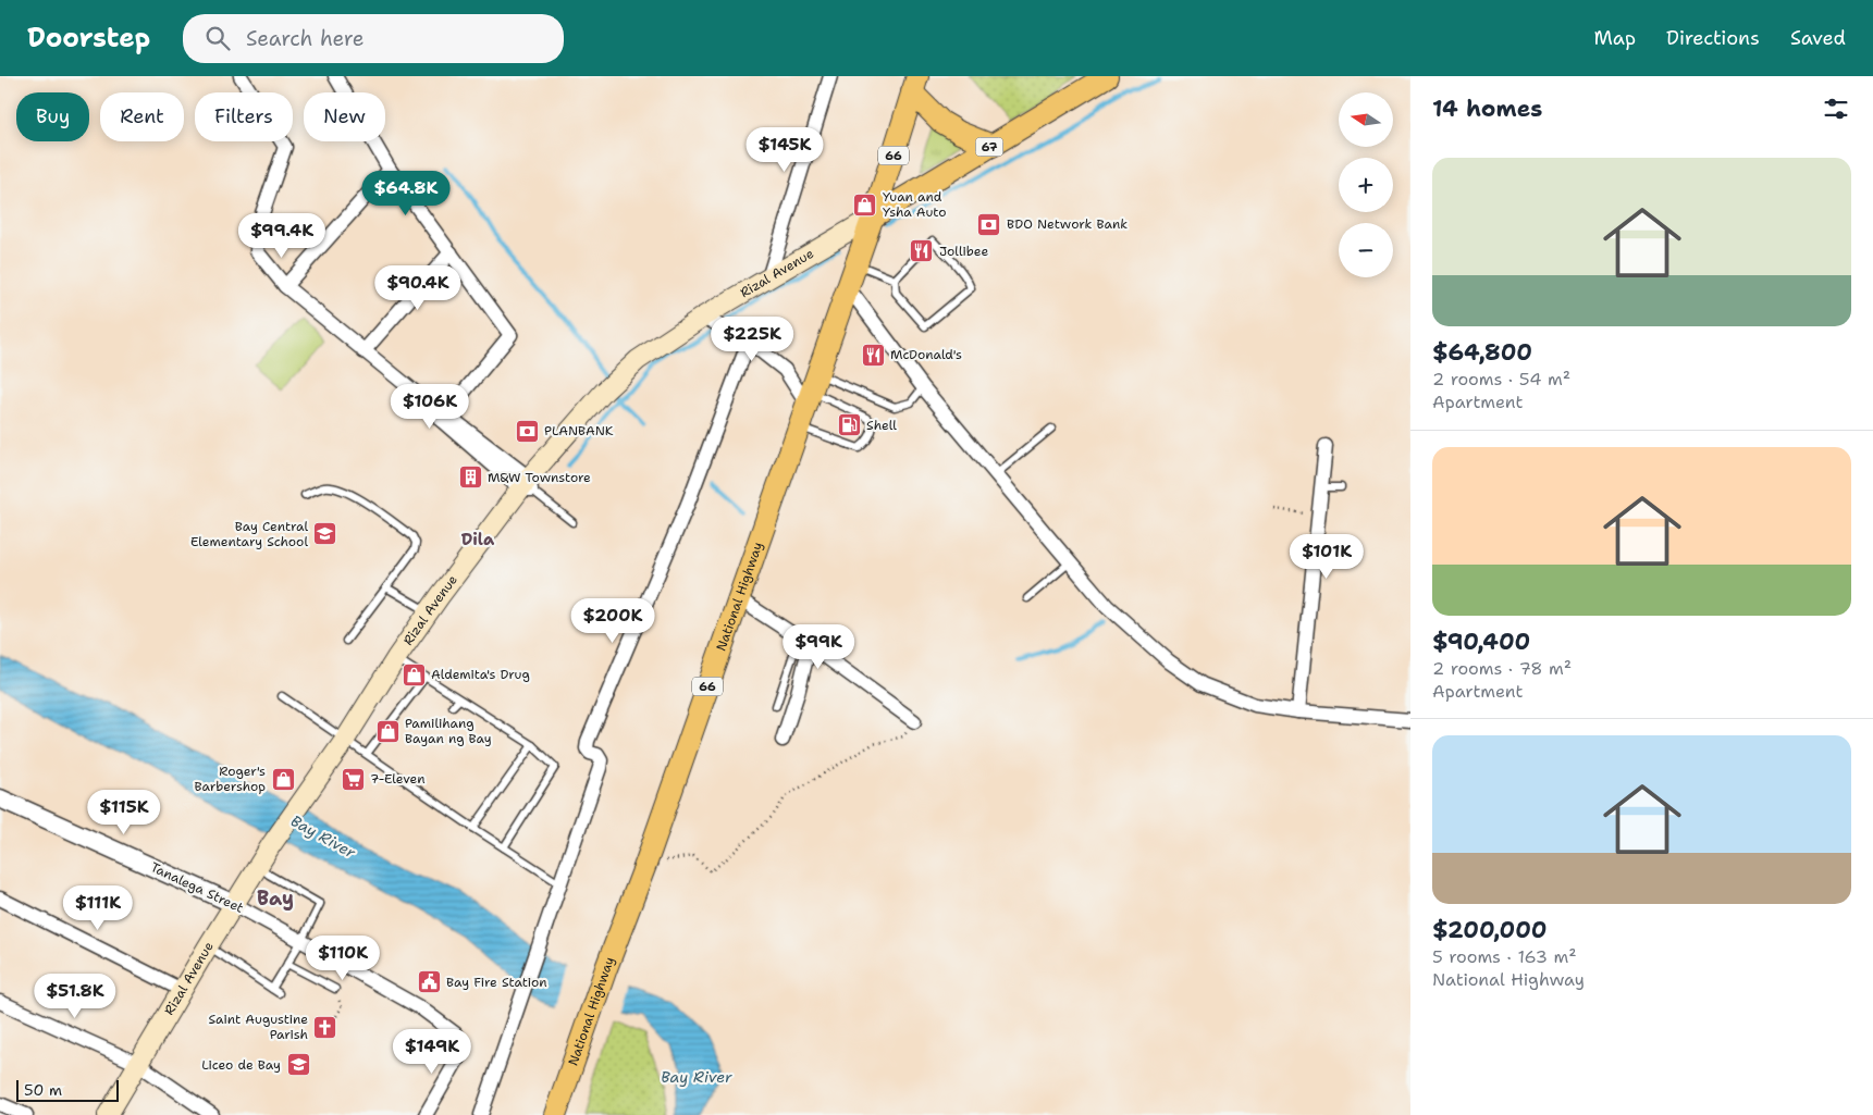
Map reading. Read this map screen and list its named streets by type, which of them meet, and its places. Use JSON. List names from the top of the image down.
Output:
{
  "streets": {
    "main road": [
      "67",
      "66",
      "Rizal Avenue",
      "National Highway"
    ],
    "street": ["Tanalega Street"]
  },
  "crossings": [
    ["67", "Rizal Avenue"],
    ["67", "National Highway"],
    ["Rizal Avenue", "National Highway"],
    ["Rizal Avenue", "Tanalega Street"]
  ],
  "districts": ["Dila", "Bay"],
  "water": ["Bay River"],
  "places": {
    "shop": [
      "Yuan and Ysha Auto",
      "Aldemita's Drug",
      "Pamilihang Bayan ng Bay",
      "Roger's Barbershop"
    ],
    "bank": ["BDO Network Bank", "PLANBANK"],
    "restaurant": ["Jollibee", "McDonald's"],
    "fuel station": ["Shell"],
    "building": ["M&W Townstore"],
    "school or university": ["Bay Central Elementary School", "Liceo de Bay"],
    "supermarket": ["7-Eleven"],
    "public building": ["Bay Fire Station"],
    "church": ["Saint Augustine Parish"]
  },
  "scale_bar": "50 m",
  "north": "left",
  "page": {
    "header": "Doorstep",
    "search": "Search here",
    "nav": ["Map", "Directions", "Saved"],
    "heading": "14 homes",
    "map_buttons": ["+", "−"],
    "chip": [
      "Buy",
      "Rent",
      "Filters",
      "New"
    ],
    "price": [
      "$145K",
      "$64.8K",
      "$99.4K",
      "$90.4K",
      "$225K",
      "$106K",
      "$101K",
      "$200K",
      "$99K",
      "$115K",
      "$111K",
      "$110K",
      "$51.8K",
      "$149K"
    ],
    "list": [
      {
        "name": "$64,800",
        "note": "2 rooms · 54 m² · Apartment"
      },
      {
        "name": "$90,400",
        "note": "2 rooms · 78 m² · Apartment"
      },
      {
        "name": "$200,000",
        "note": "5 rooms · 163 m² · National Highway"
      }
    ],
    "scale": "50 m"
  }
}
